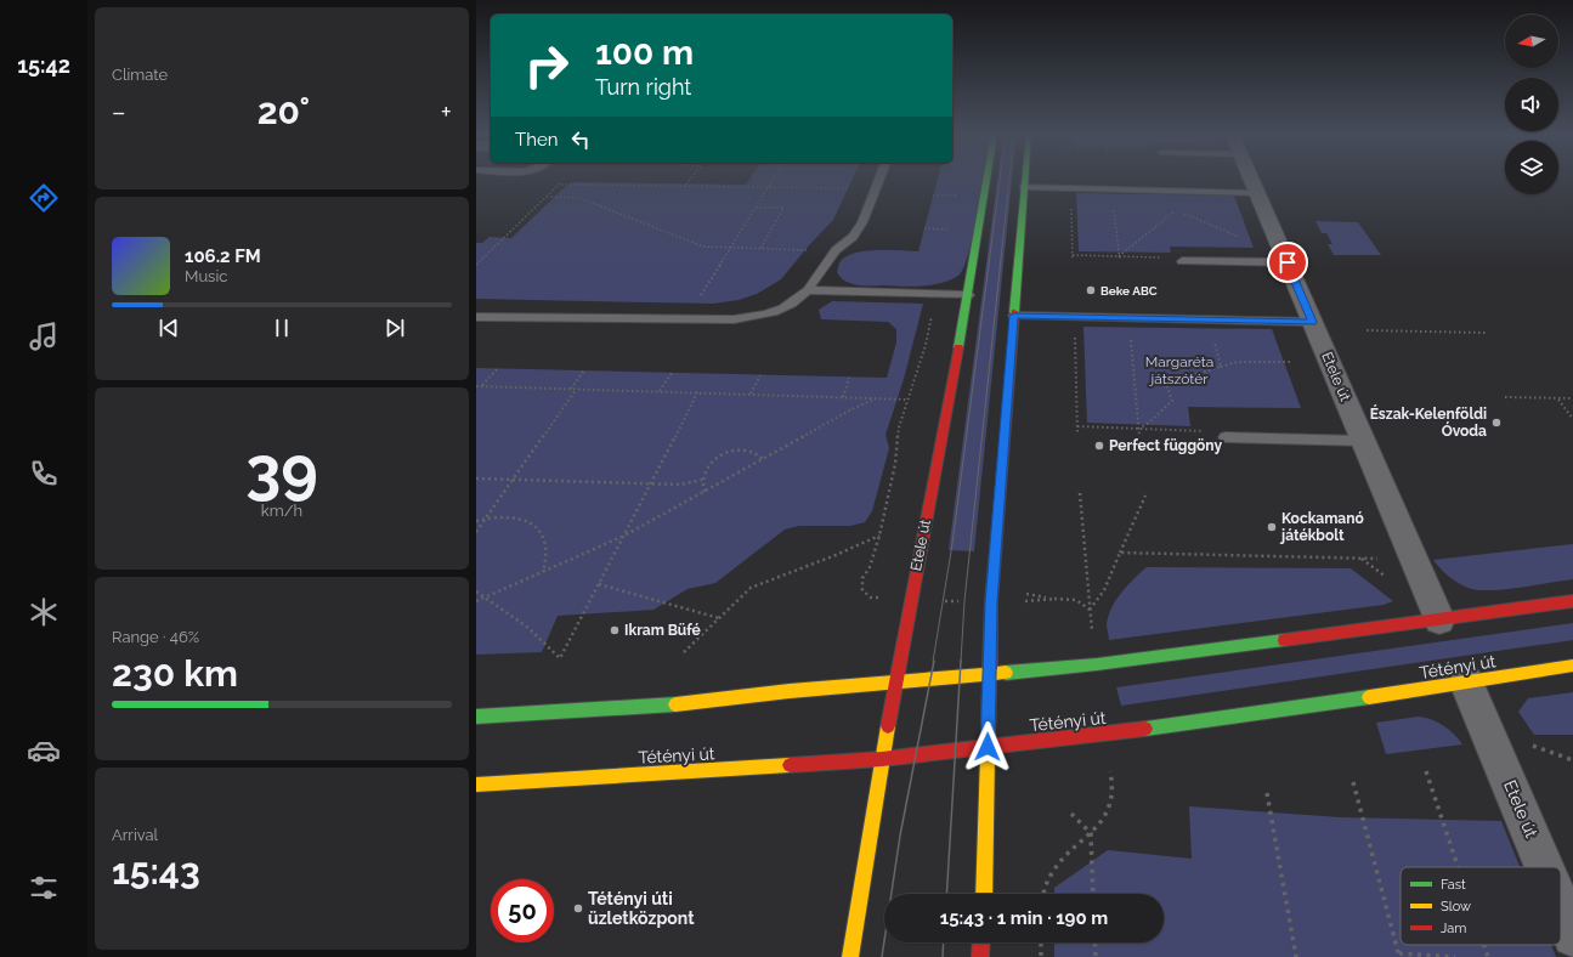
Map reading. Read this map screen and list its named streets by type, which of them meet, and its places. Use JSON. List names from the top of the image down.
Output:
{
  "streets": {
    "main road": ["Etele út", "Tétényi út"]
  },
  "crossings": [
    ["Etele út", "Tétényi út"]
  ],
  "parks": ["Margaréta játszótér"],
  "places": [
    "Beke ABC",
    "Észak-Kelenföldi Óvoda",
    "Perfect függöny",
    "Kockamanó játékbolt",
    "Ikram Büfé",
    "Tétényi úti üzletközpont"
  ],
  "legend": ["Fast", "Slow", "Jam"],
  "north": "left",
  "page": {
    "tabs": "15:42",
    "tile": [
      "Climate",
      ["39", "km/h"],
      ["Range · 46%", "230 km"],
      ["Arrival", "15:43"]
    ],
    "turn": ["100 m", "Turn right"],
    "heat": ["−", "20°", "+"],
    "then": "Then",
    "song": ["106.2 FM", "Music"],
    "limit": "50",
    "trip": "15:43 · 1 min · 190 m"
  }
}
